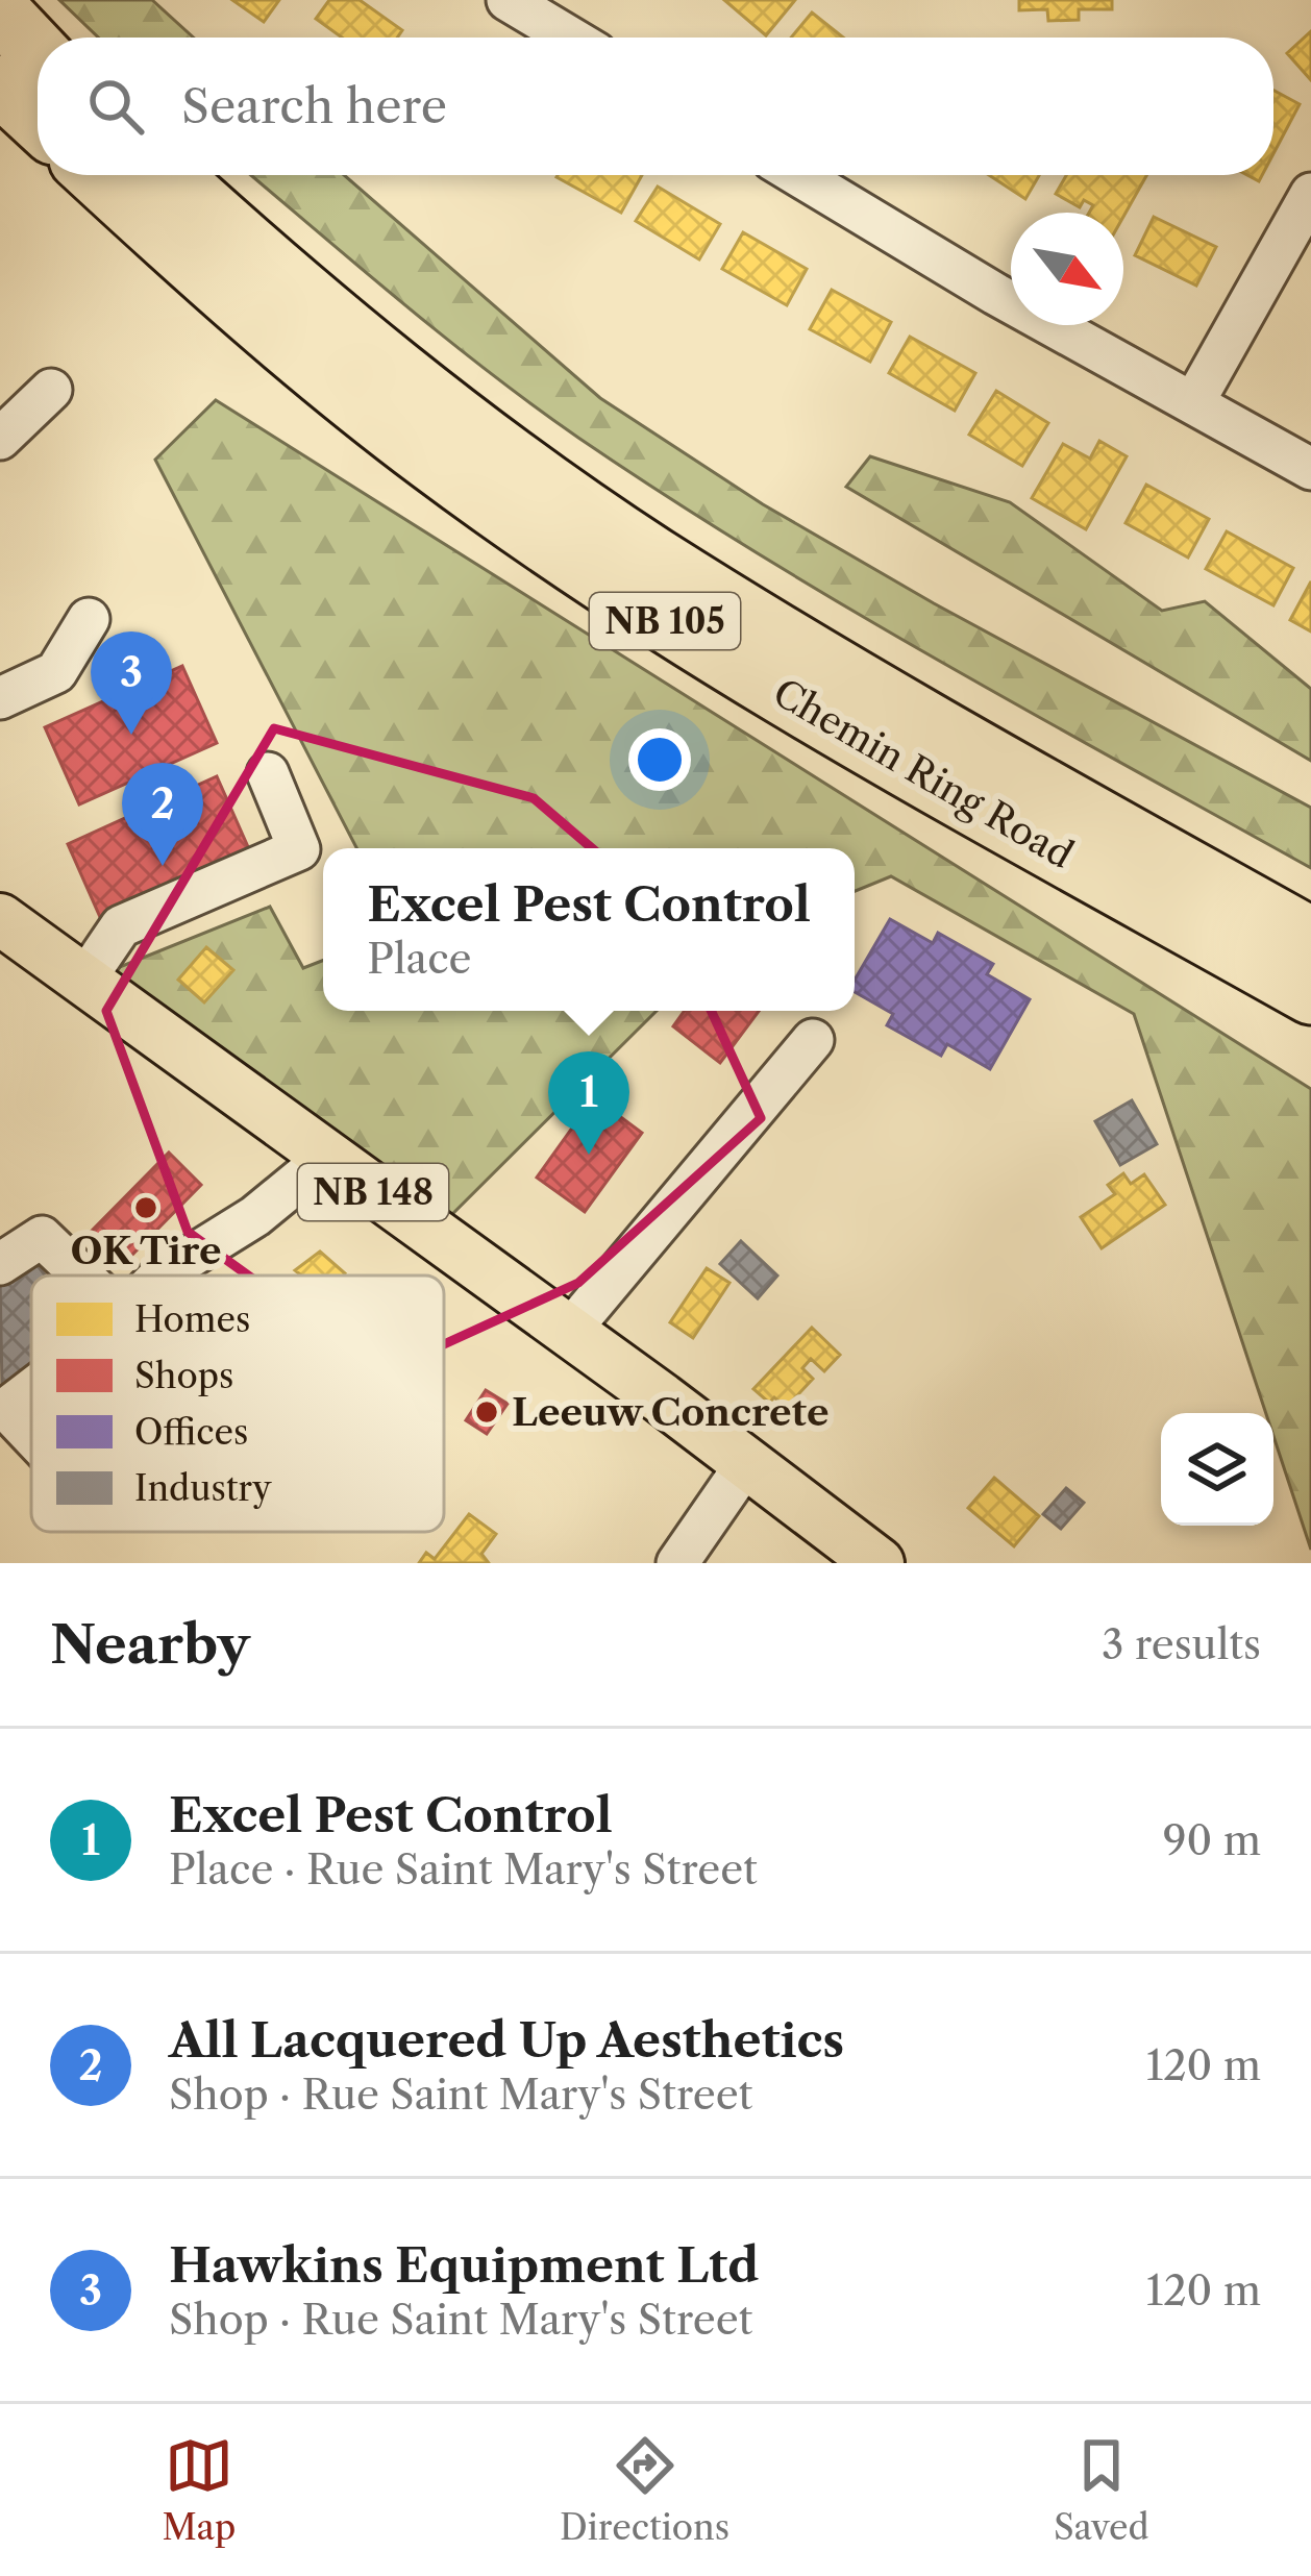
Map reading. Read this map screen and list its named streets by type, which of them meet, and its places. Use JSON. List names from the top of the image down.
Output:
{
  "streets": {
    "highway": ["NB 105", "Chemin Ring Road"],
    "main road": ["NB 148"]
  },
  "places": ["OK Tire", "Leeuw Concrete"],
  "legend": [
    "Homes",
    "Shops",
    "Offices",
    "Industry"
  ],
  "north": "bottom right",
  "page": {
    "search": "Search here",
    "pins": ["3", "2", "1"],
    "popup": ["Excel Pest Control", "Place"],
    "heading": ["Nearby", "3 results"],
    "list": [
      {
        "mark": "1",
        "name": "Excel Pest Control",
        "note": "Place · Rue Saint Mary's Street",
        "value": "90 m"
      },
      {
        "mark": "2",
        "name": "All Lacquered Up Aesthetics",
        "note": "Shop · Rue Saint Mary's Street",
        "value": "120 m"
      },
      {
        "mark": "3",
        "name": "Hawkins Equipment Ltd",
        "note": "Shop · Rue Saint Mary's Street",
        "value": "120 m"
      }
    ],
    "nav": ["Map", "Directions", "Saved"]
  }
}
